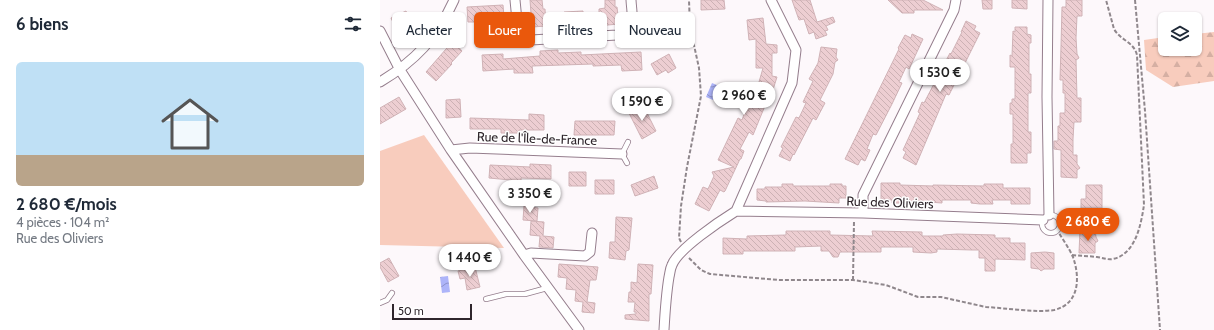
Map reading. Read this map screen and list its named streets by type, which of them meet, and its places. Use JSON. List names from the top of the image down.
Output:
{
  "streets": {
    "street": ["Rue de l'Île-de-France", "Rue des Oliviers"]
  },
  "scale_bar": "50 m",
  "page": {
    "heading": "6 biens",
    "chip": [
      "Acheter",
      "Louer",
      "Filtres",
      "Nouveau"
    ],
    "list": [
      {
        "name": "2 680 €/mois",
        "note": "4 pièces · 104 m² · Rue des Oliviers"
      }
    ],
    "price": [
      "1 530 €",
      "2 960 €",
      "1 590 €",
      "3 350 €",
      "2 680 €",
      "1 440 €"
    ],
    "scale": "50 m"
  }
}
